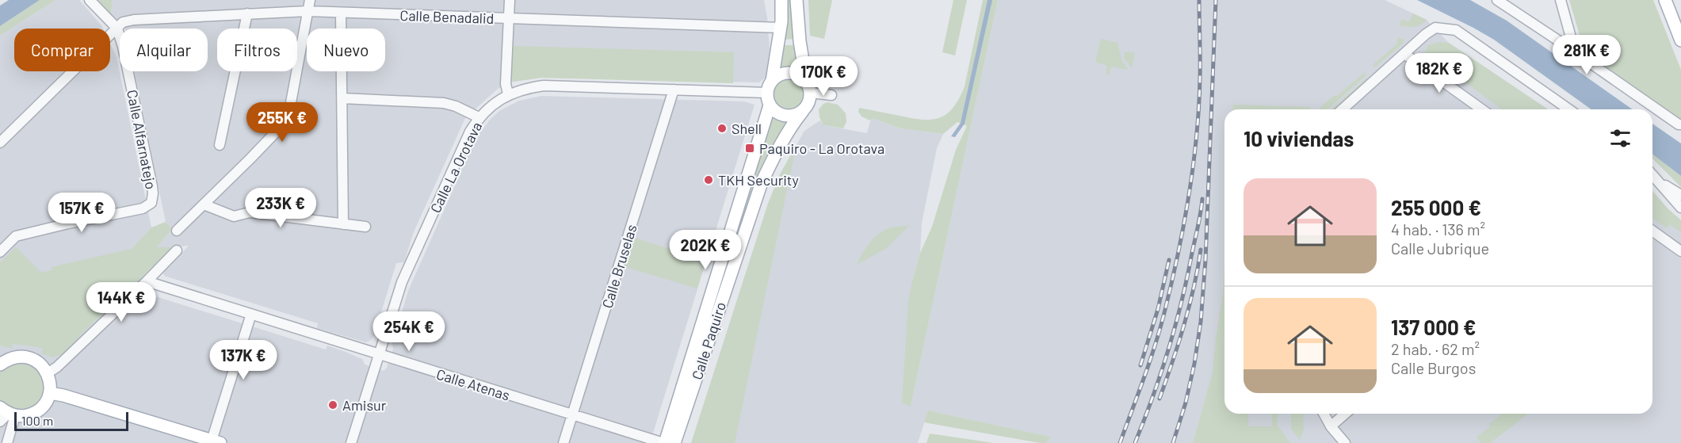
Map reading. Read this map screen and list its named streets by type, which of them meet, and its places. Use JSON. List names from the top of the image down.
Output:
{
  "streets": {
    "main road": ["Calle Paquiro"],
    "street": [
      "Calle Benadalid",
      "Calle Alfarnatejo",
      "Calle La Orotava",
      "Calle Bruselas",
      "Calle Atenas"
    ]
  },
  "crossings": [
    ["Calle Benadalid", "Calle Alfarnatejo"],
    ["Calle La Orotava", "Calle Bruselas"],
    ["Calle La Orotava", "Calle Paquiro"],
    ["Calle La Orotava", "Calle Atenas"],
    ["Calle Bruselas", "Calle Atenas"],
    ["Calle Paquiro", "Calle Atenas"]
  ],
  "places": {
    "other": ["Shell", "TKH Security", "Amisur"],
    "transit": ["Paquiro - La Orotava"]
  },
  "scale_bar": "100 m",
  "page": {
    "chip": [
      "Comprar",
      "Alquilar",
      "Filtros",
      "Nuevo"
    ],
    "price": [
      "281K €",
      "182K €",
      "170K €",
      "255K €",
      "233K €",
      "157K €",
      "202K €",
      "144K €",
      "254K €",
      "137K €"
    ],
    "heading": "10 viviendas",
    "list": [
      {
        "name": "255 000 €",
        "note": "4 hab. · 136 m² · Calle Jubrique"
      },
      {
        "name": "137 000 €",
        "note": "2 hab. · 62 m² · Calle Burgos"
      }
    ],
    "scale": "100 m"
  }
}
